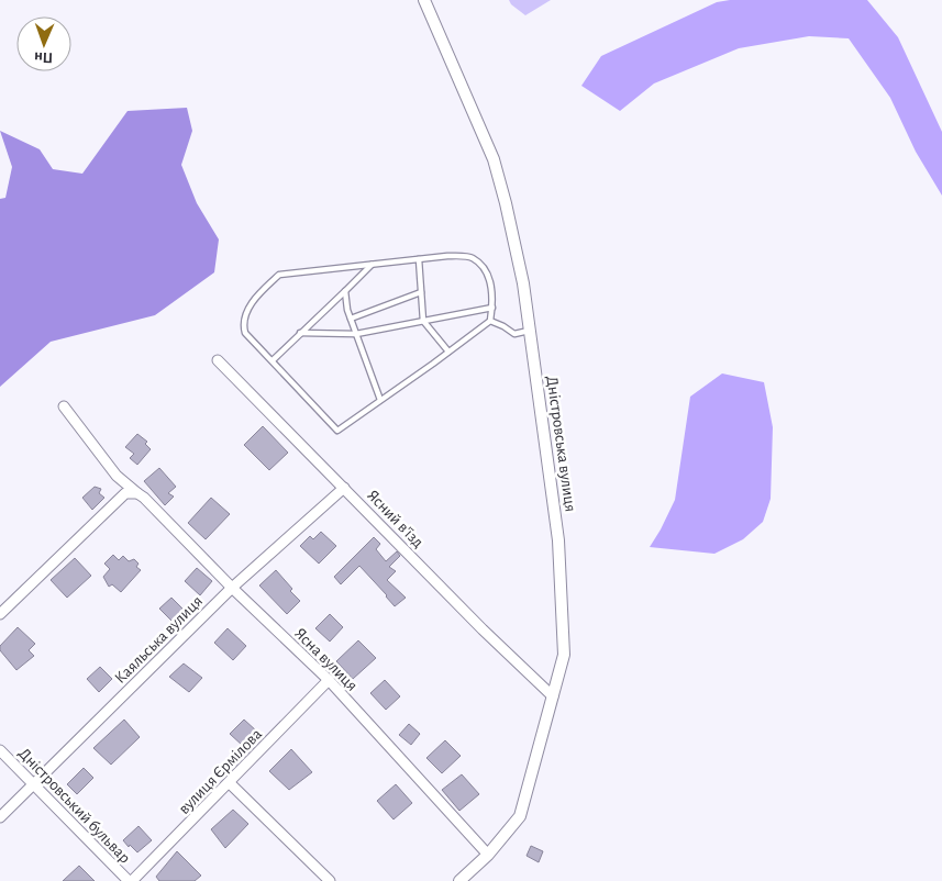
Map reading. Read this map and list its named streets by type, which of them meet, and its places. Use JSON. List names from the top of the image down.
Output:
{
  "streets": {
    "street": [
      "Дністровська вулиця",
      "Ясний в'їзд",
      "Каяльська вулиця",
      "Ясна вулиця",
      "вулиця Єрмілова",
      "Дністровський бульвар"
    ]
  },
  "crossings": [
    ["Дністровська вулиця", "Ясний в'їзд"],
    ["Дністровська вулиця", "Ясна вулиця"],
    ["Ясний в'їзд", "Каяльська вулиця"],
    ["Каяльська вулиця", "Ясна вулиця"],
    ["Каяльська вулиця", "Дністровський бульвар"],
    ["Ясна вулиця", "вулиця Єрмілова"],
    ["вулиця Єрмілова", "Дністровський бульвар"]
  ],
  "north": "bottom"
}
